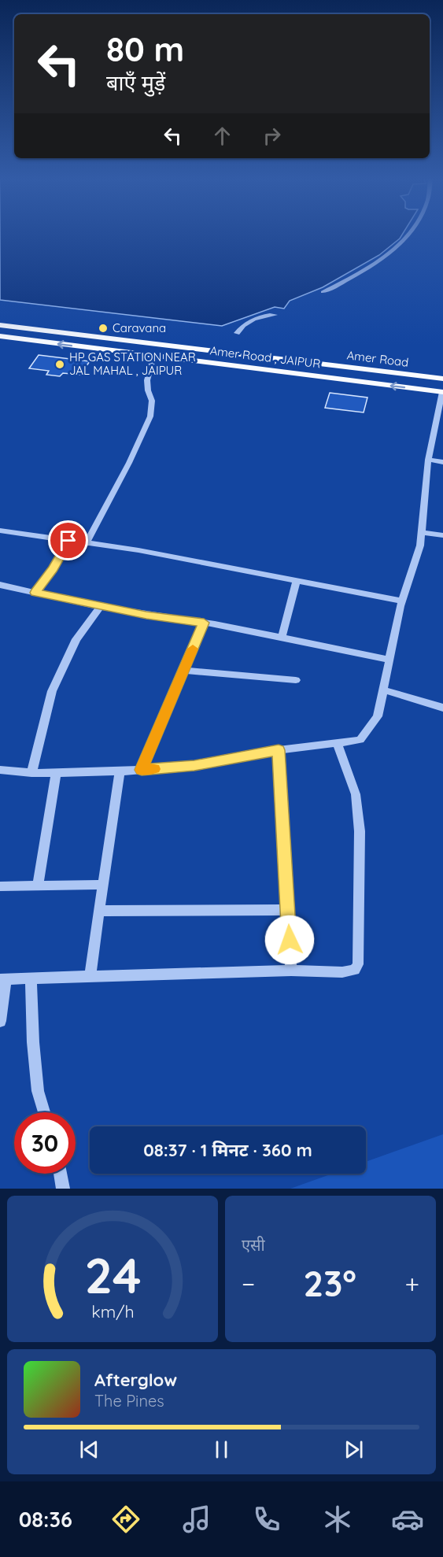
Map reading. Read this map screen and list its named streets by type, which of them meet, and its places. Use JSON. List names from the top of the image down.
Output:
{
  "streets": {
    "main road": ["Amer Road , JAIPUR", "Amer Road"]
  },
  "one_way": ["Amer Road , JAIPUR"],
  "places": ["Caravana", "HP GAS STATION NEAR JAL MAHAL , JAIPUR"],
  "page": {
    "turn": ["80 m", "बाएँ मुड़ें"],
    "limit": "30",
    "trip": "08:37 · 1 मिनट · 360 m",
    "tile": "एसी",
    "heat": ["−", "23°", "+"],
    "song": ["Afterglow", "The Pines"],
    "tabs": "08:36",
    "gauge": ["24", "km/h"]
  }
}
